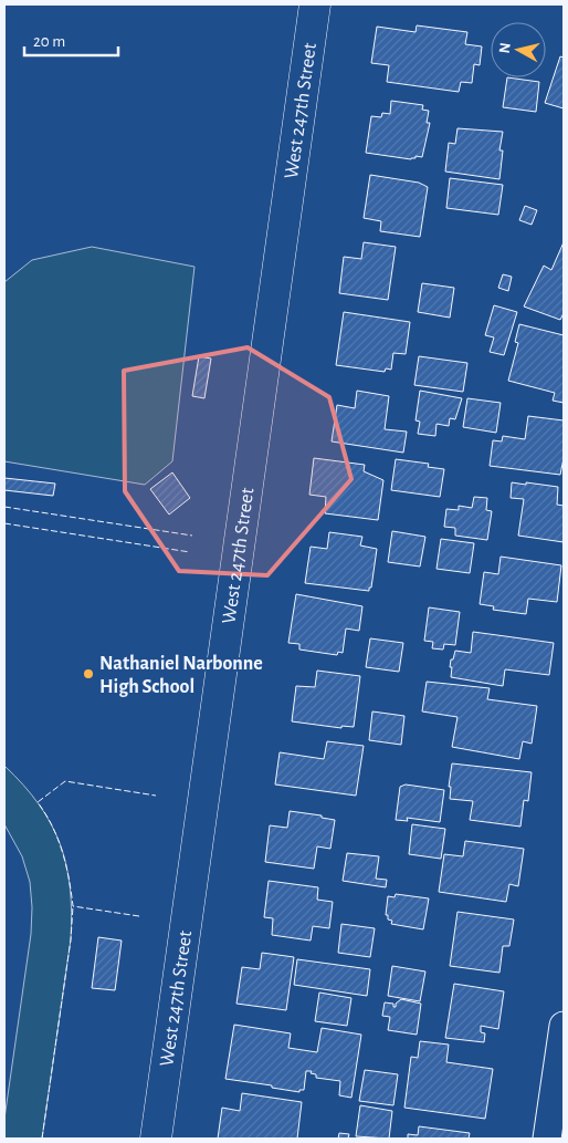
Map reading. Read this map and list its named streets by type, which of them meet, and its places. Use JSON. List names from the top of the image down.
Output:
{
  "streets": {
    "street": ["West 247th Street"]
  },
  "places": ["Nathaniel Narbonne High School"],
  "scale_bar": "20 m",
  "north": "left"
}
